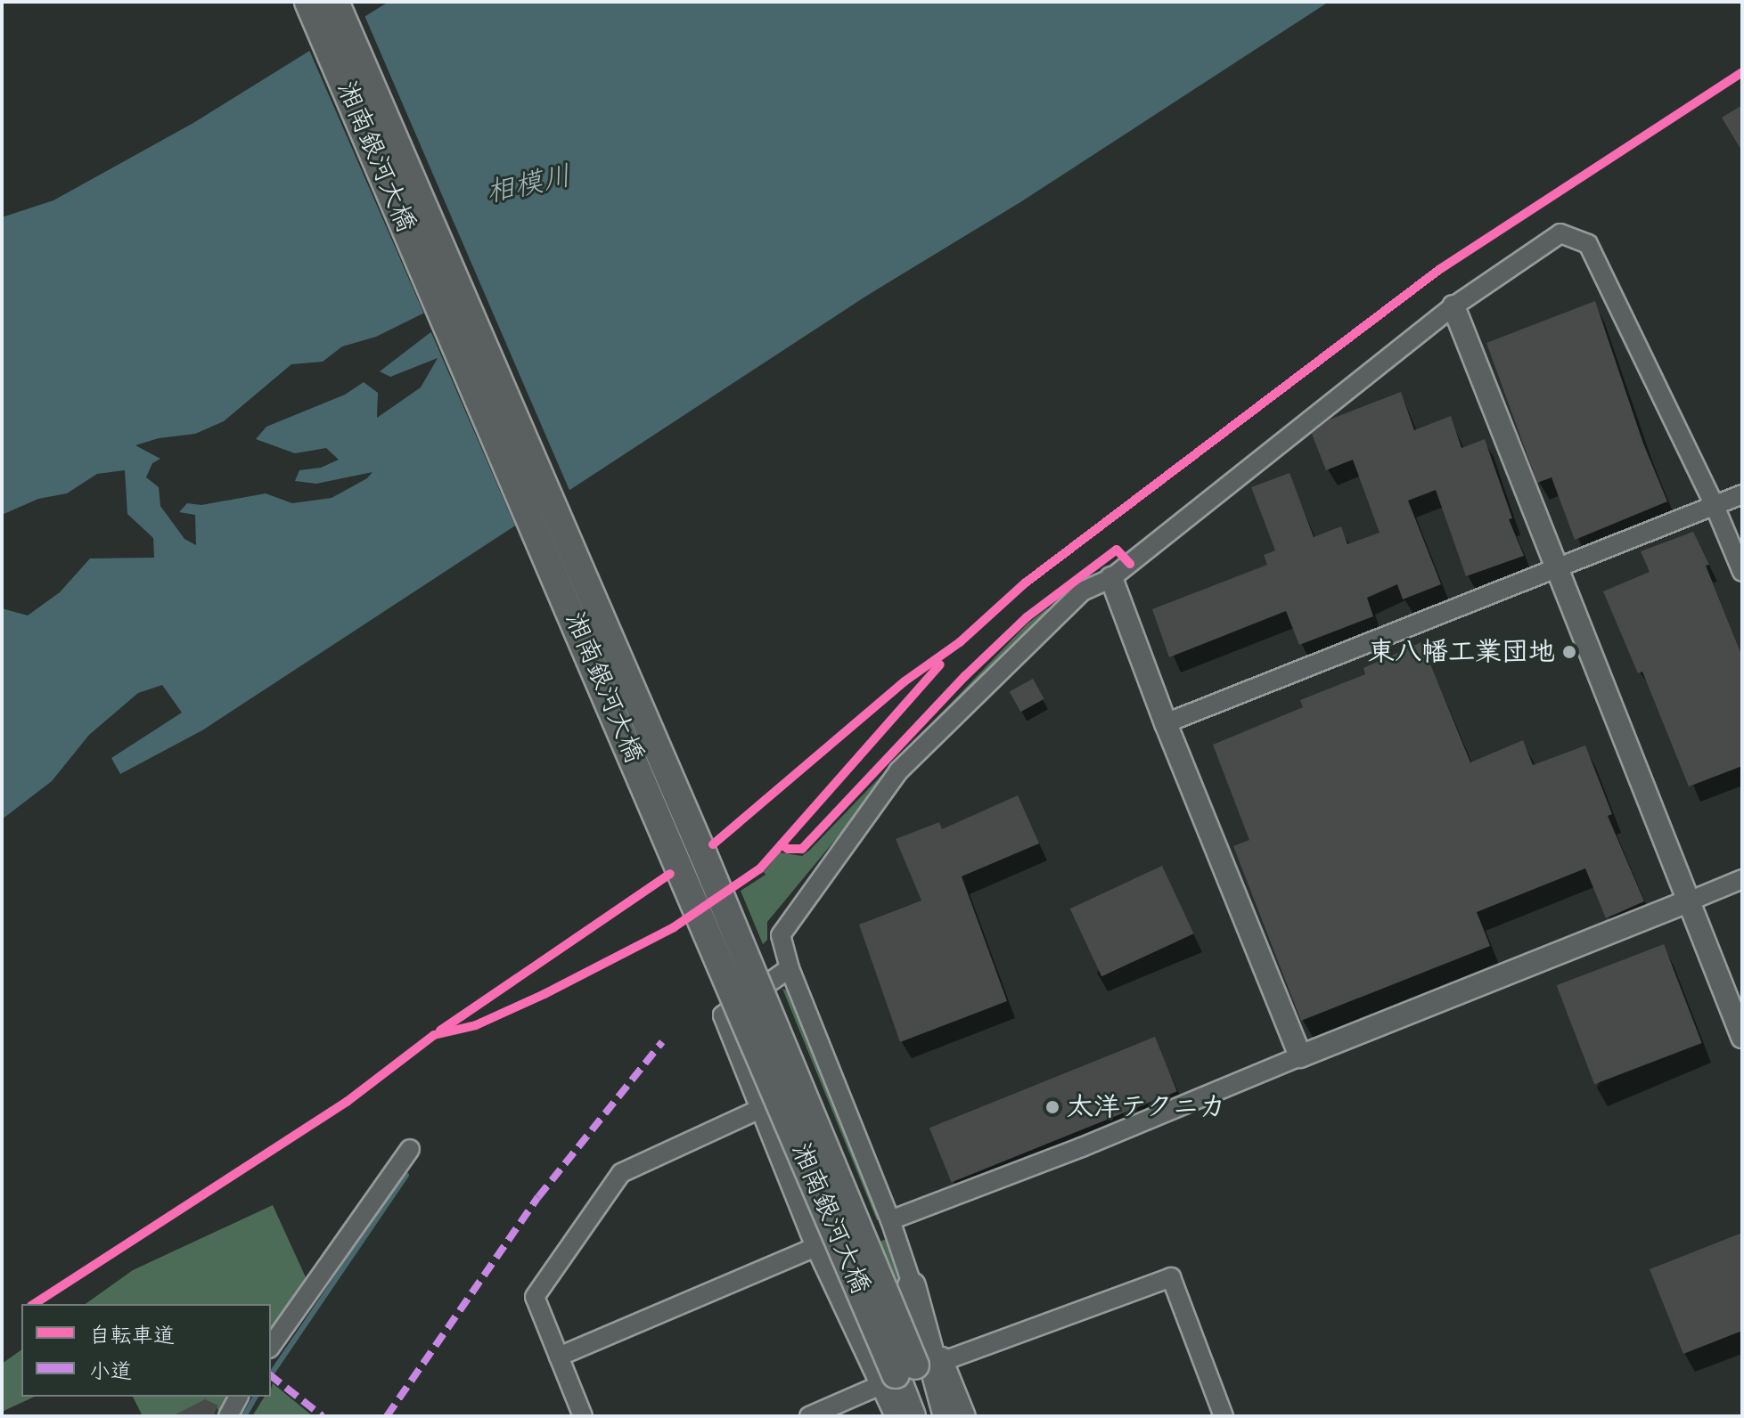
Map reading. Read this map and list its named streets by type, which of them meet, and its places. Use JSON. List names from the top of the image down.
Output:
{
  "streets": {
    "main road": ["湘南銀河大橋"]
  },
  "water": ["相模川"],
  "places": ["東八幡工業団地", "太洋テクニカ"],
  "legend": ["自転車道", "小道"]
}
